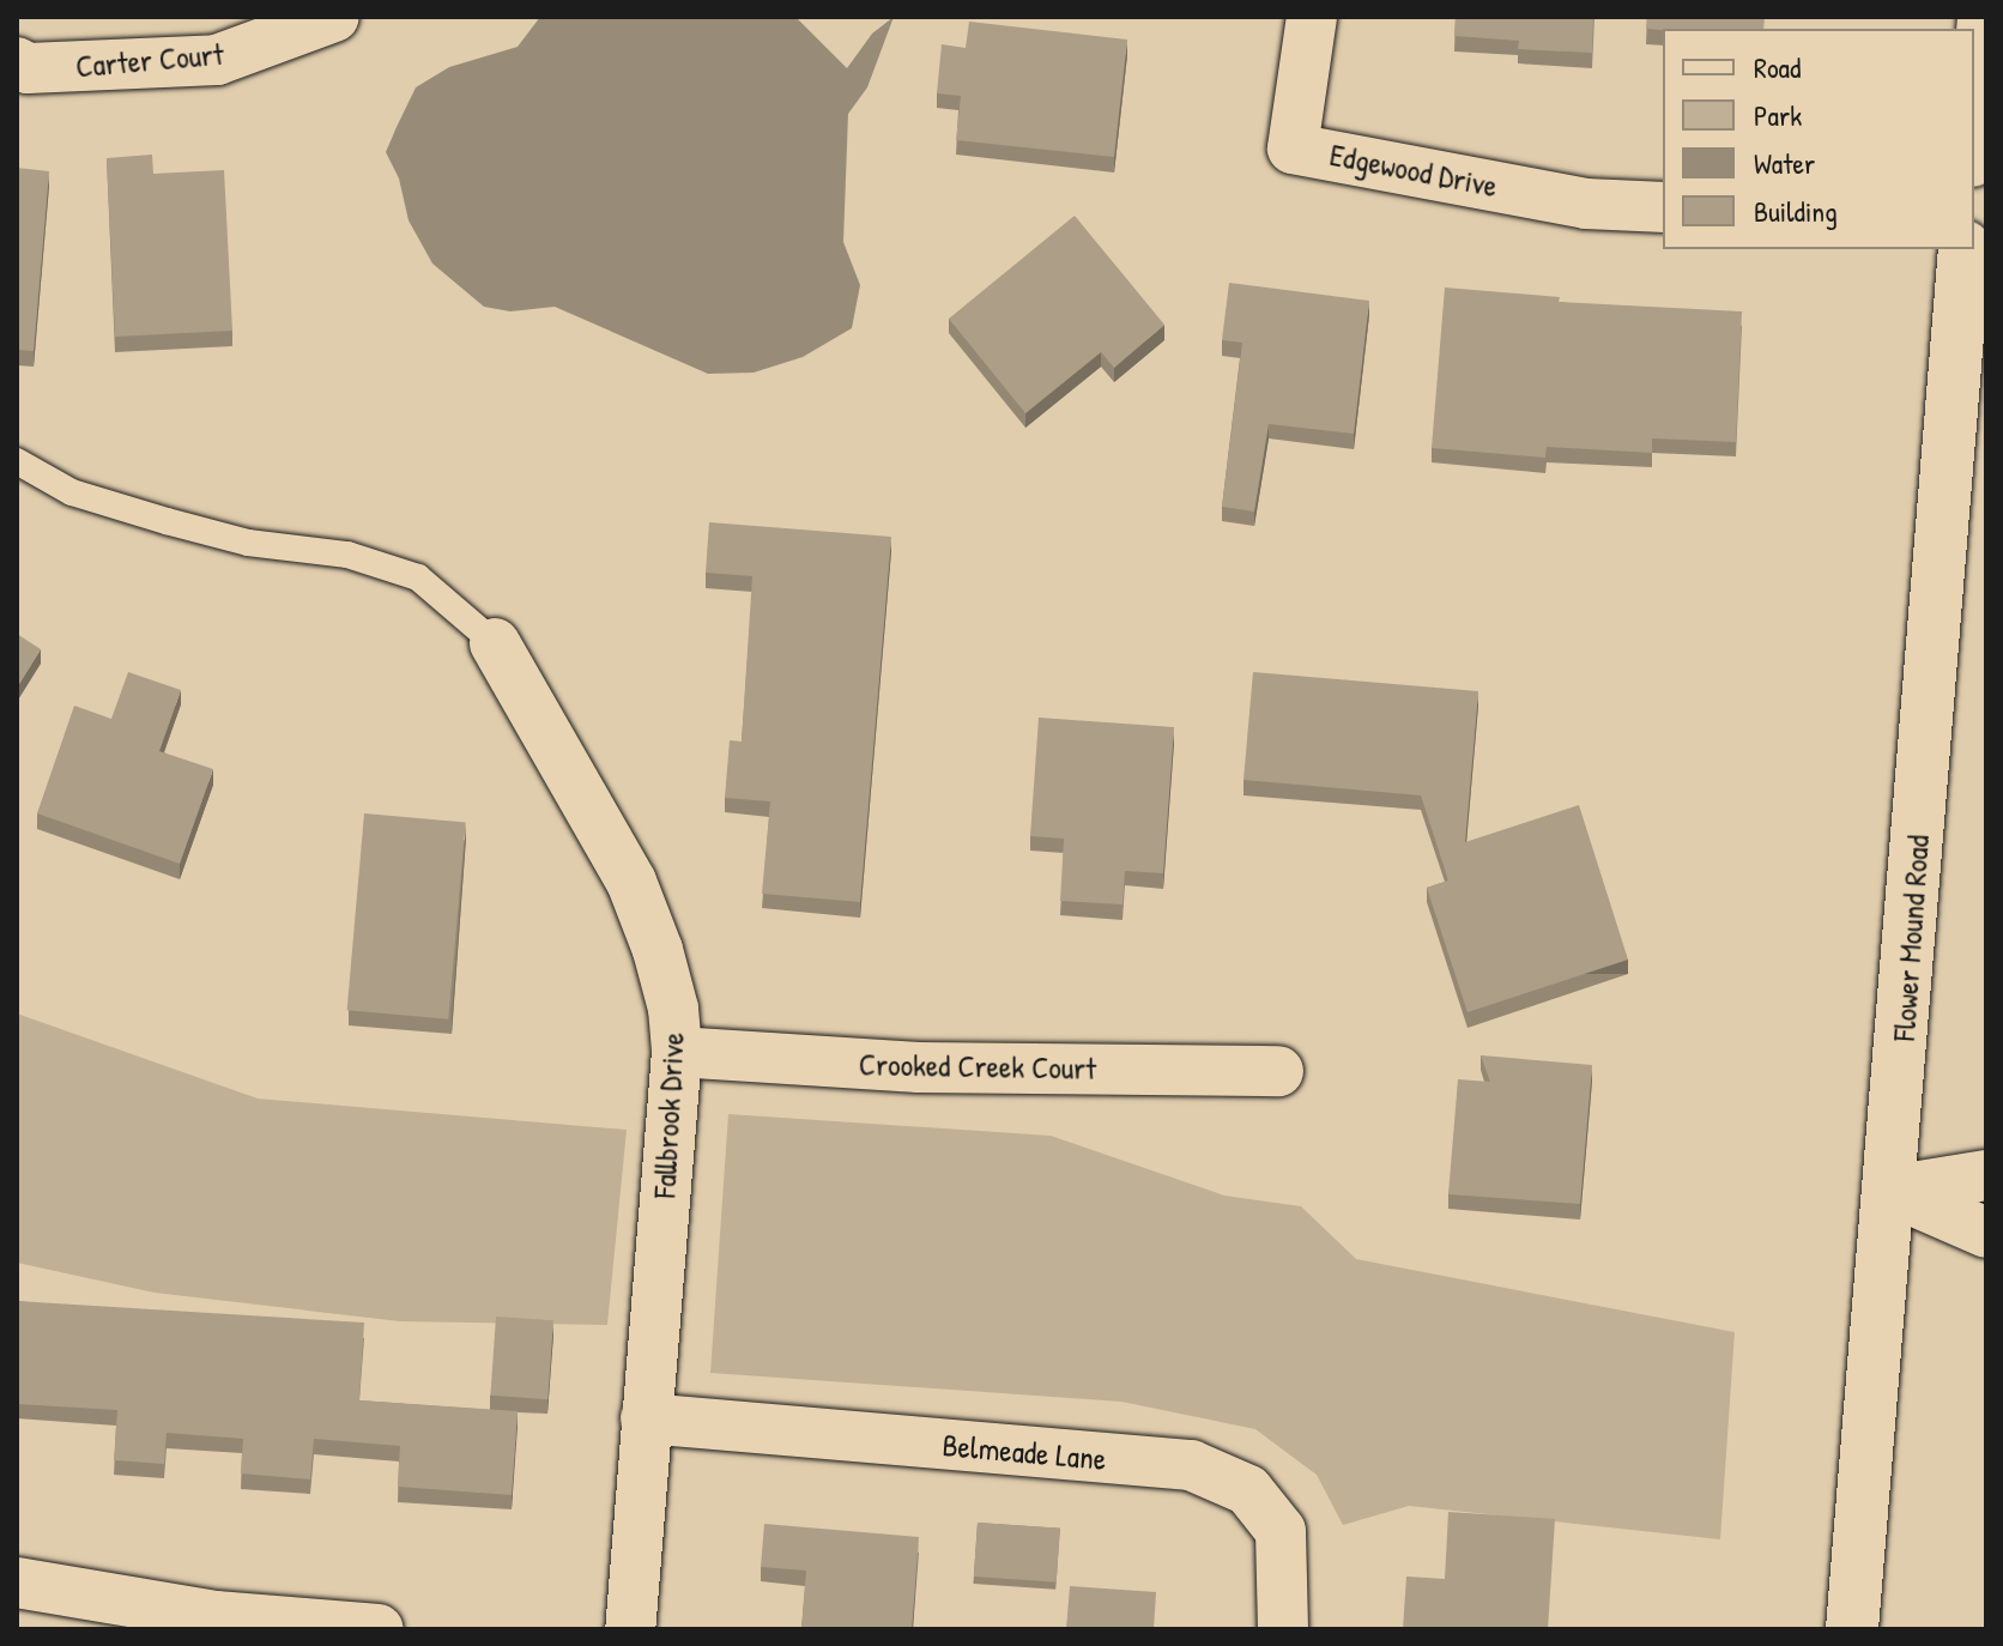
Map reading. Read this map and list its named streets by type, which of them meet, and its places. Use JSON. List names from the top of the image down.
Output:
{
  "streets": {
    "main road": ["Flower Mound Road"],
    "street": [
      "Carter Court",
      "Edgewood Drive",
      "Crooked Creek Court",
      "Fallbrook Drive",
      "Belmeade Lane"
    ]
  },
  "crossings": [
    ["Crooked Creek Court", "Fallbrook Drive"],
    ["Fallbrook Drive", "Belmeade Lane"]
  ],
  "legend": [
    "Road",
    "Park",
    "Water",
    "Building"
  ]
}
